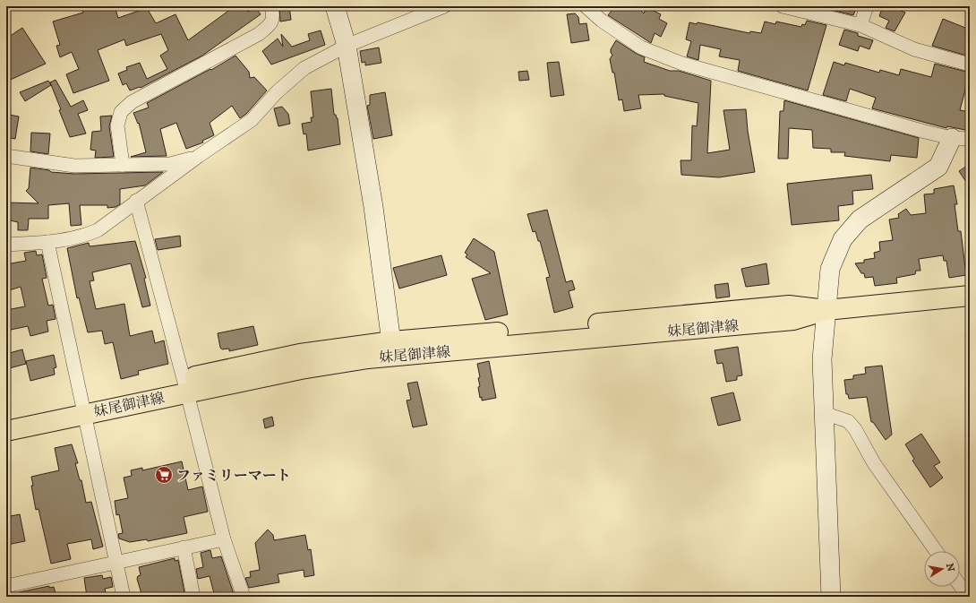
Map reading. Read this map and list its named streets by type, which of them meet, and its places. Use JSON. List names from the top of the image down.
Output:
{
  "streets": {
    "main road": ["妹尾御津線"]
  },
  "places": {
    "supermarket": ["ファミリーマート"]
  },
  "north": "right"
}
